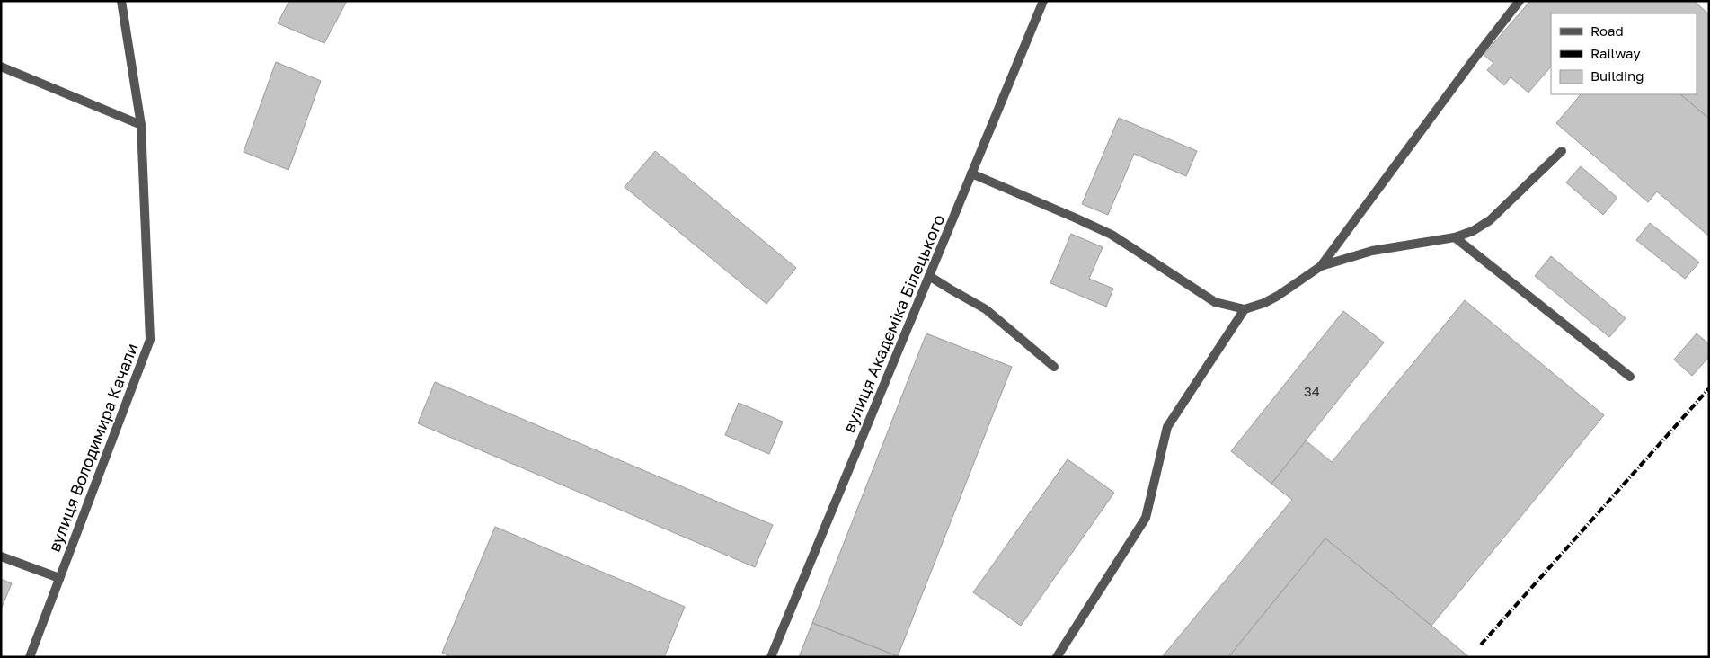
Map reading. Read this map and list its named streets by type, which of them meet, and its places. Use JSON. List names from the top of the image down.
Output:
{
  "streets": {
    "street": ["вулиця Академіка Білецького", "вулиця Володимира Качали"]
  },
  "house_numbers": ["34"],
  "legend": ["Road", "Railway", "Building"]
}
